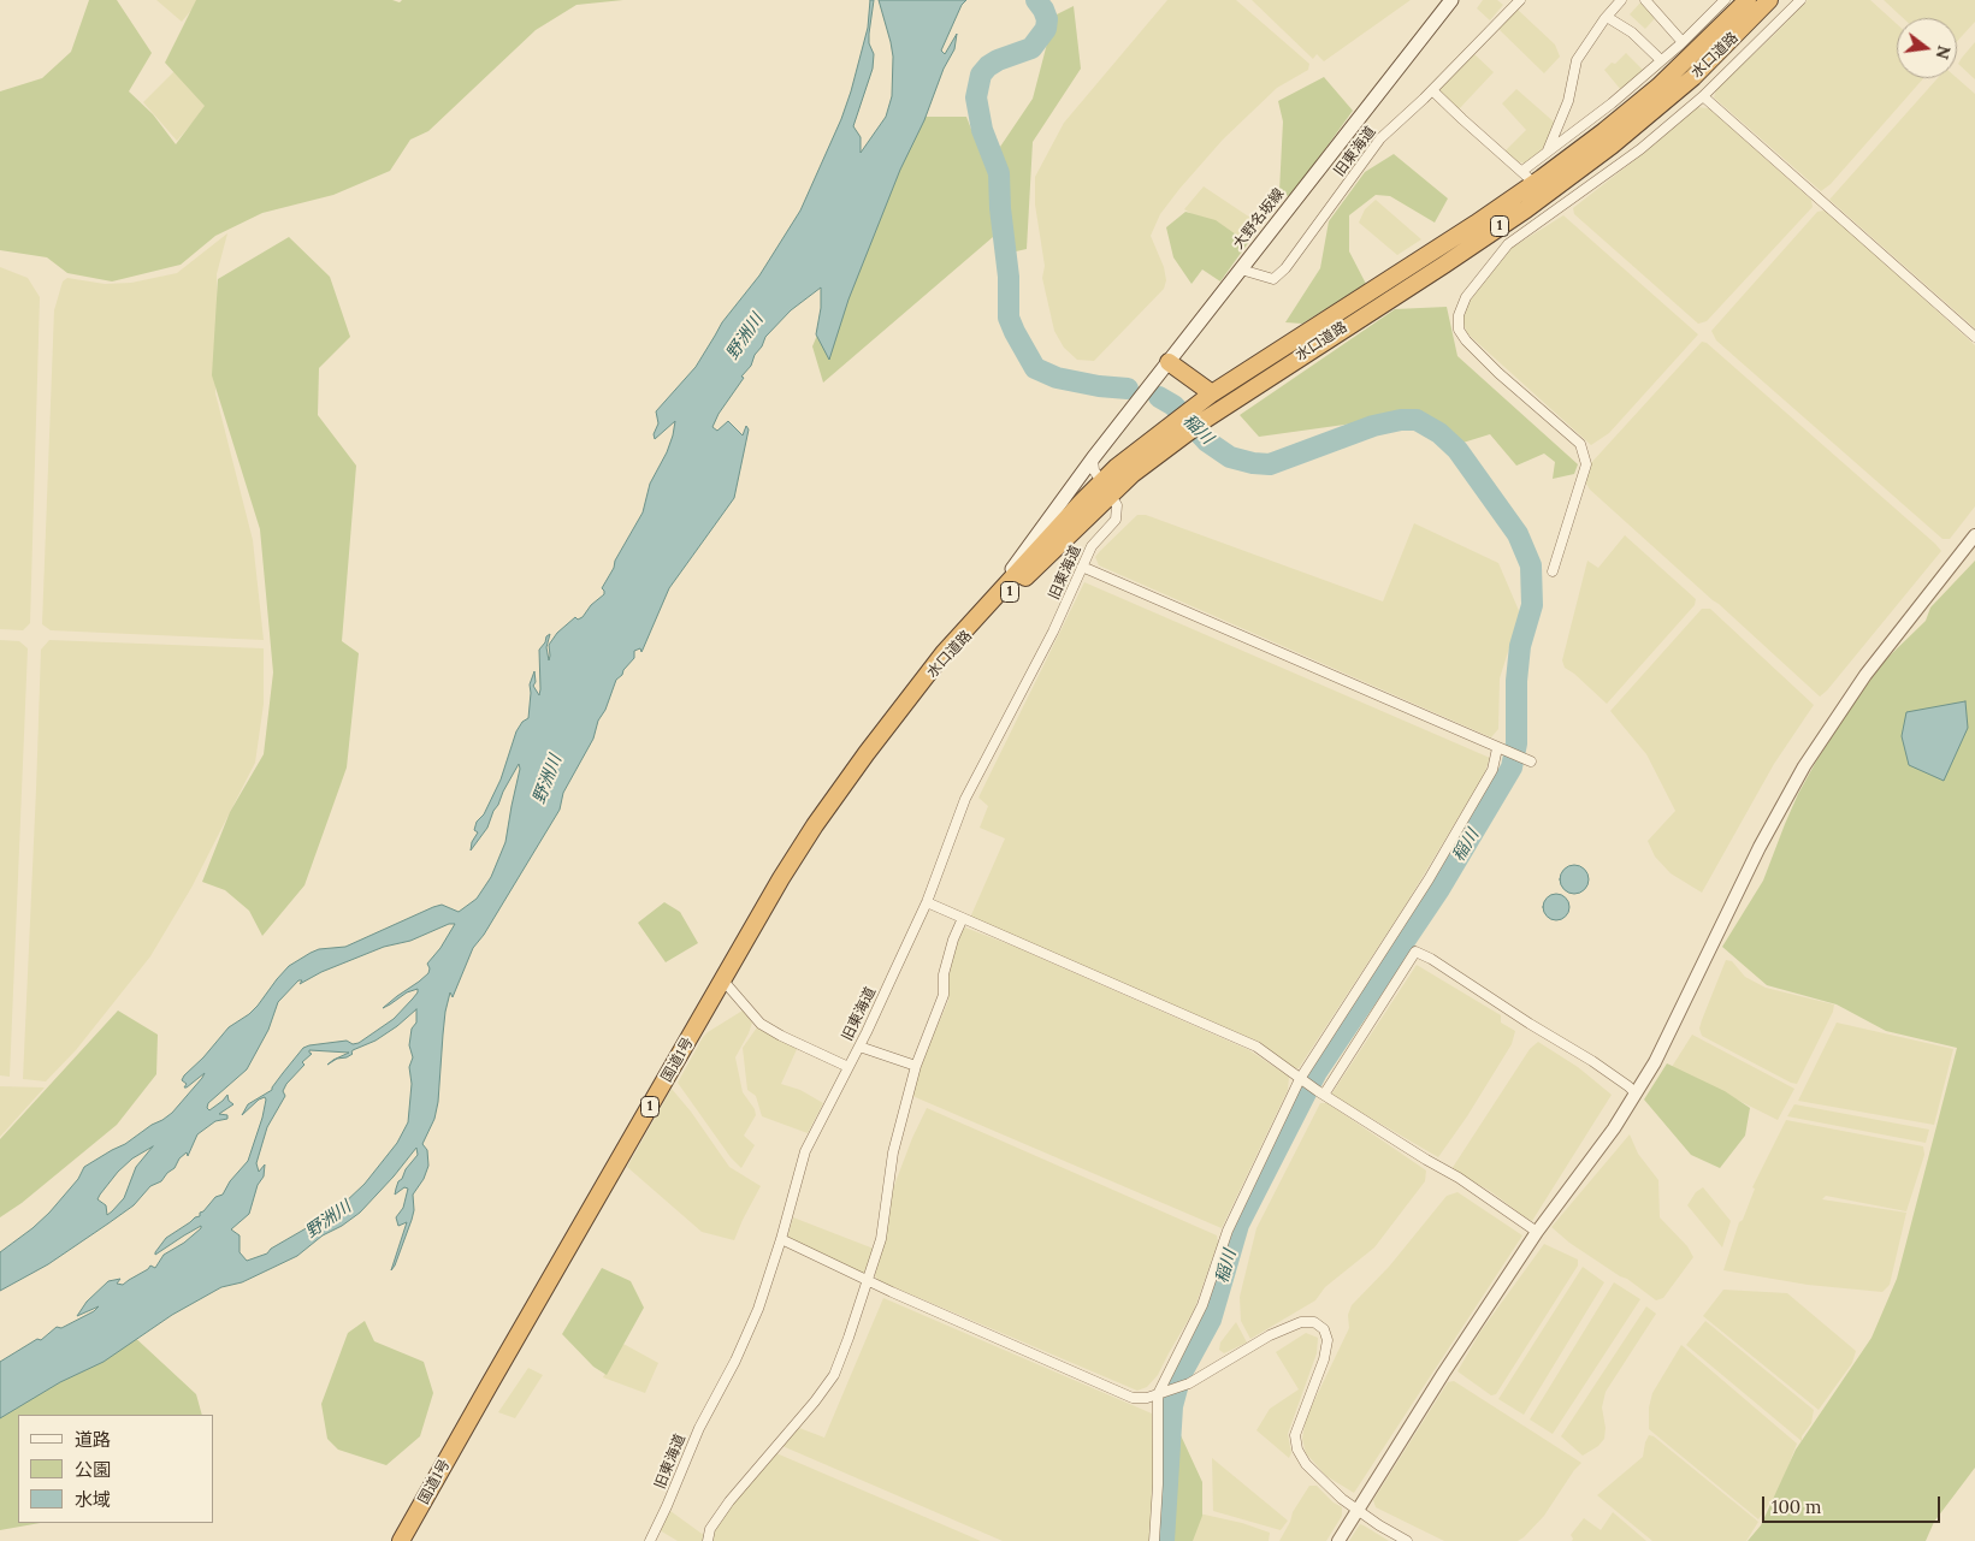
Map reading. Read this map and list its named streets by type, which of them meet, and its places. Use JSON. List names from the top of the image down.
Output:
{
  "streets": {
    "highway": ["水口道路", "1", "国道1号"],
    "main road": ["大野名坂線"],
    "street": ["旧東海道"]
  },
  "crossings": [
    ["水口道路", "旧東海道"],
    ["水口道路", "大野名坂線"],
    ["水口道路", "国道1号"],
    ["旧東海道", "大野名坂線"]
  ],
  "water": ["野洲川", "稲川"],
  "legend": ["道路", "公園", "水域"],
  "scale_bar": "100 m",
  "north": "right"
}
